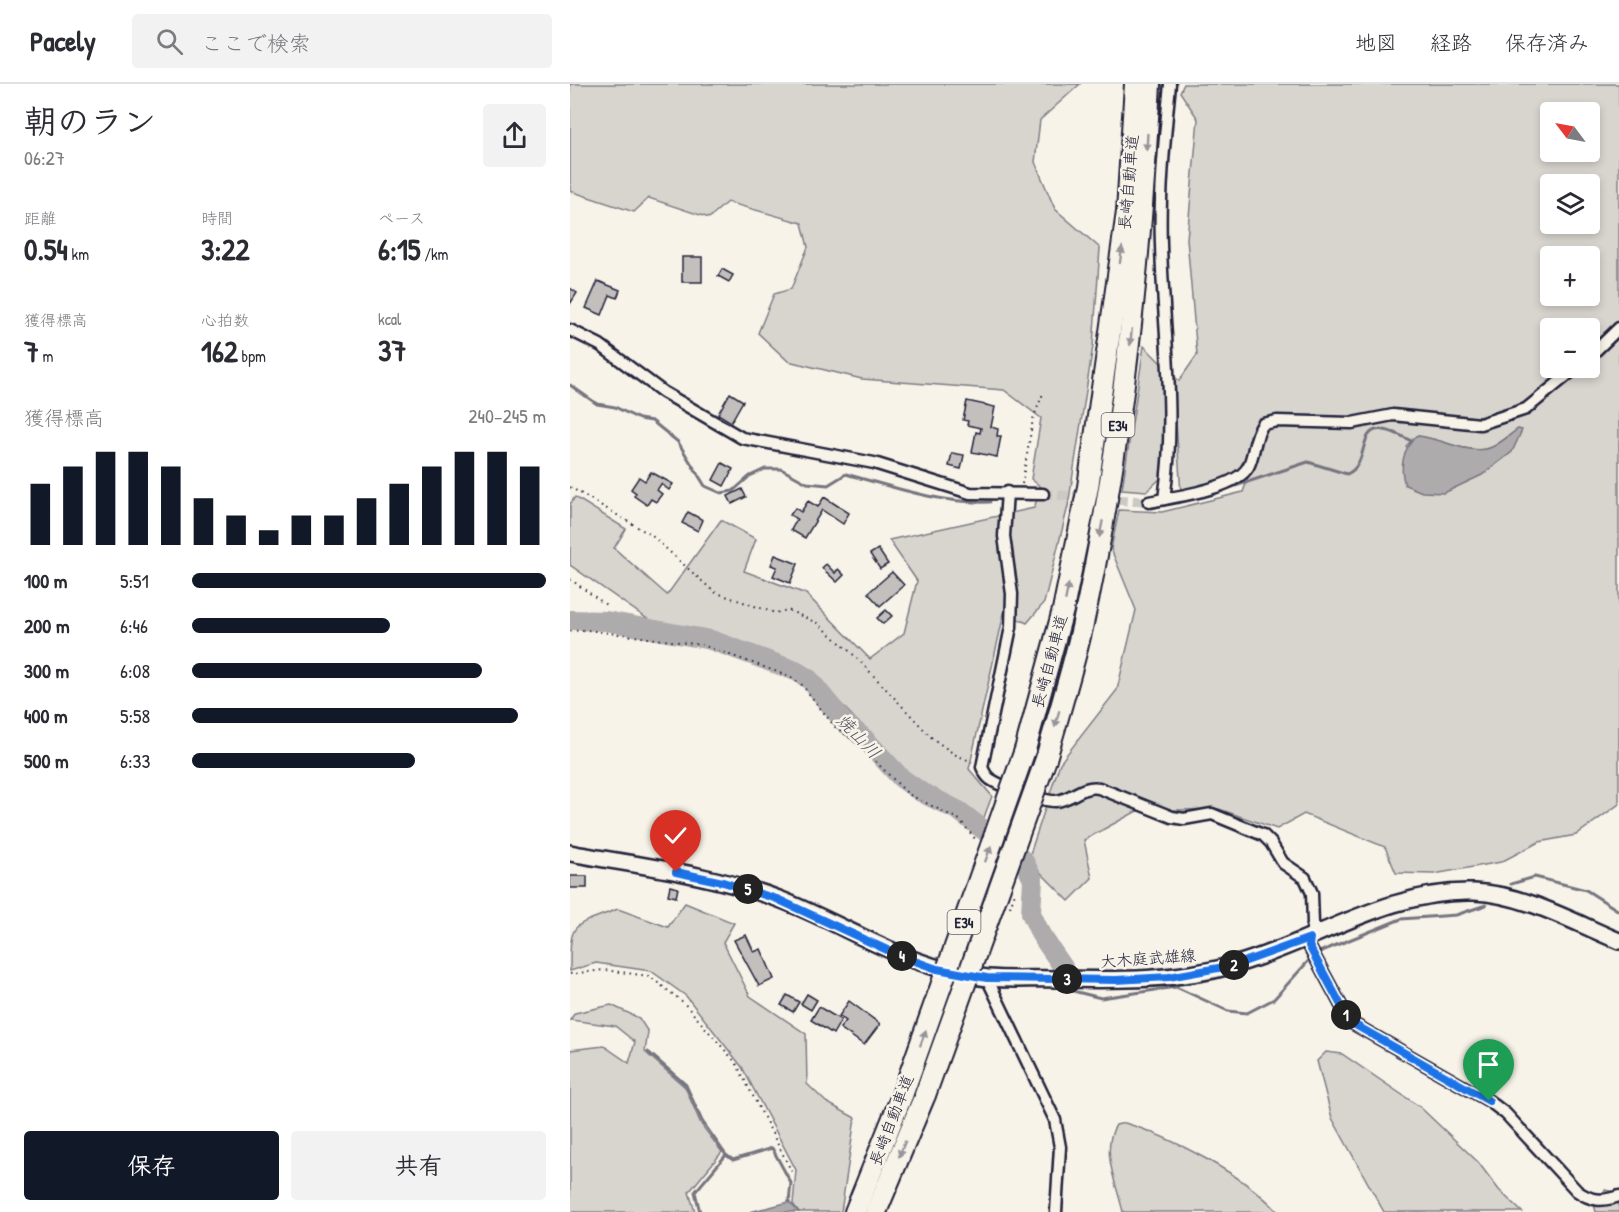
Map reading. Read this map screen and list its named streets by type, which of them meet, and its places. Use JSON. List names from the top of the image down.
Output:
{
  "streets": {
    "highway": ["長崎自動車道", "E34"],
    "main road": ["大木庭武雄線"]
  },
  "water": ["焼山川"],
  "north": "top left",
  "page": {
    "header": "Pacely",
    "search": "ここで検索",
    "nav": ["地図", "経路", "保存済み"],
    "heading": ["朝のラン", "06:27"],
    "map_buttons": ["+", "−"],
    "stats": [
      ["距離", "0.54 km"],
      ["時間", "3:22"],
      ["ペース", "6:15 /km"],
      ["獲得標高", "7 m"],
      ["心拍数", "162 bpm"],
      ["kcal", "37"]
    ],
    "chart": ["獲得標高", "240–245 m"],
    "list": [
      {
        "name": "100 m",
        "note": "5:51"
      },
      {
        "name": "200 m",
        "note": "6:46"
      },
      {
        "name": "300 m",
        "note": "6:08"
      },
      {
        "name": "400 m",
        "note": "5:58"
      },
      {
        "name": "500 m",
        "note": "6:33"
      }
    ],
    "pins": [
      "5",
      "4",
      "2",
      "3",
      "1"
    ],
    "buttons": ["保存", "共有"]
  }
}
